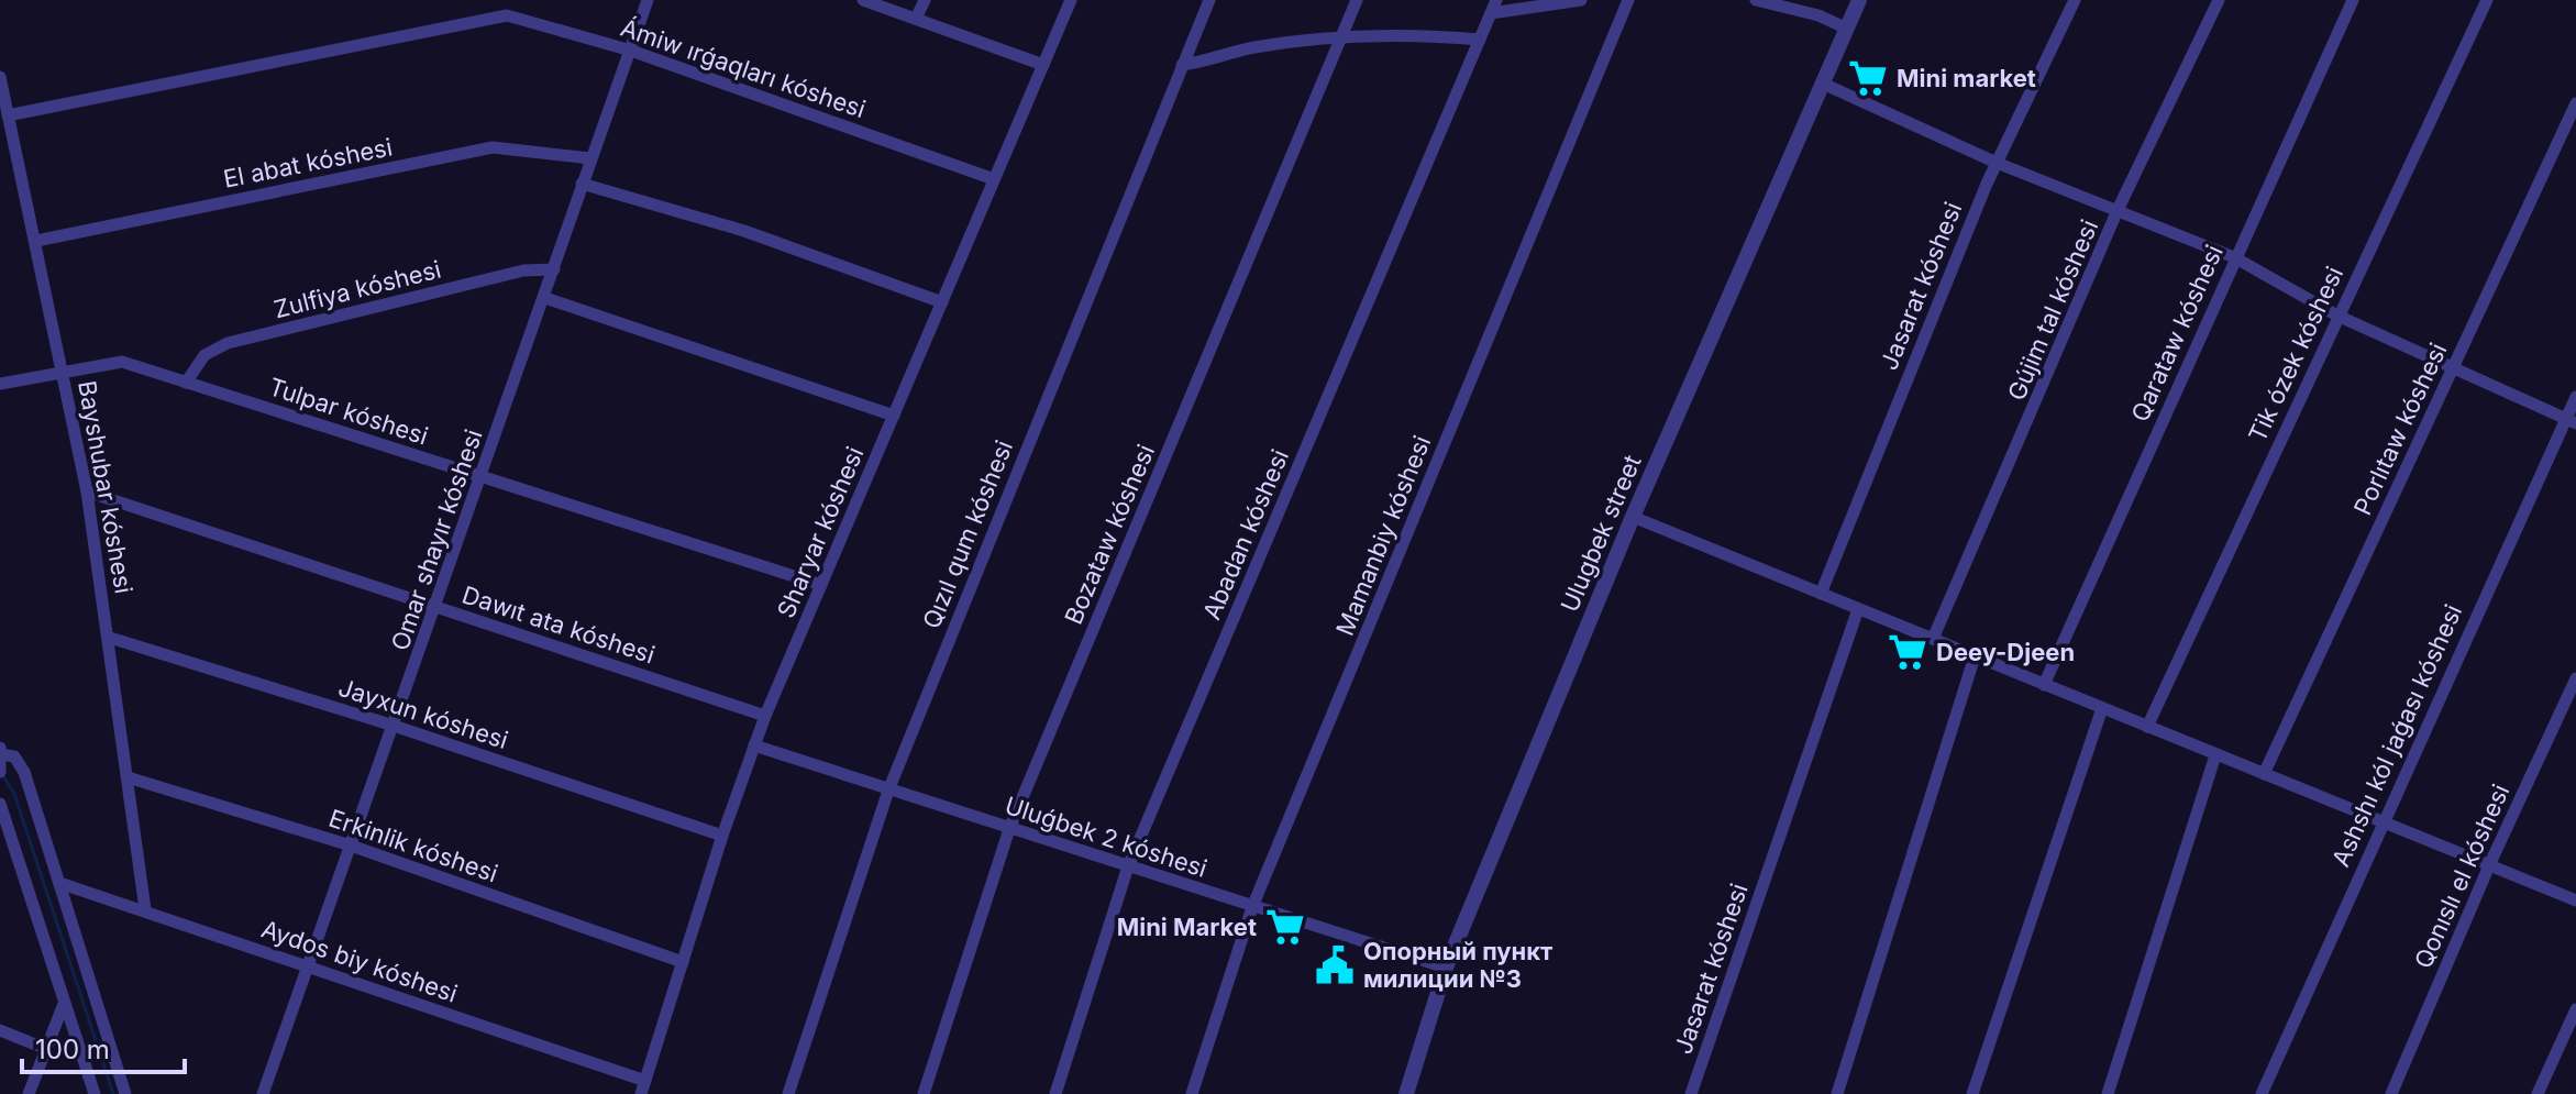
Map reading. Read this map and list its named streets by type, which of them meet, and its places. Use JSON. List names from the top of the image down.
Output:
{
  "streets": {
    "street": [
      "Ámiw ırǵaqları kóshesi",
      "El abat kóshesi",
      "Jasarat kóshesi",
      "Zulfiya kóshesi",
      "Gújim tal kóshesi",
      "Qarataw kóshesi",
      "Tik ózek kóshesi",
      "Tulpar kóshesi",
      "Porlıtaw kóshesi",
      "Bayshubar kóshesi",
      "Sharyar kóshesi",
      "Ulugbek street",
      "Qızıl qum kóshesi",
      "Bozataw kóshesi",
      "Abadan kóshesi",
      "Mamanbiy kóshesi",
      "Omar shayır kóshesi",
      "Dawıt ata kóshesi",
      "Jayxun kóshesi",
      "Ashshı kól jaǵası kóshesi",
      "Uluǵbek 2 kóshesi",
      "Erkinlik kóshesi",
      "Qonıslı el kóshesi",
      "Aydos biy kóshesi"
    ]
  },
  "crossings": [
    ["Ámiw ırǵaqları kóshesi", "Bayshubar kóshesi"],
    ["Ámiw ırǵaqları kóshesi", "Sharyar kóshesi"],
    ["Ámiw ırǵaqları kóshesi", "Omar shayır kóshesi"],
    ["El abat kóshesi", "Bayshubar kóshesi"],
    ["El abat kóshesi", "Omar shayır kóshesi"],
    ["Zulfiya kóshesi", "Tulpar kóshesi"],
    ["Zulfiya kóshesi", "Omar shayır kóshesi"],
    ["Tulpar kóshesi", "Bayshubar kóshesi"],
    ["Tulpar kóshesi", "Sharyar kóshesi"],
    ["Tulpar kóshesi", "Omar shayır kóshesi"],
    ["Bayshubar kóshesi", "Dawıt ata kóshesi"],
    ["Bayshubar kóshesi", "Jayxun kóshesi"],
    ["Bayshubar kóshesi", "Erkinlik kóshesi"],
    ["Bayshubar kóshesi", "Aydos biy kóshesi"],
    ["Sharyar kóshesi", "Dawıt ata kóshesi"],
    ["Sharyar kóshesi", "Jayxun kóshesi"],
    ["Sharyar kóshesi", "Uluǵbek 2 kóshesi"],
    ["Sharyar kóshesi", "Erkinlik kóshesi"],
    ["Sharyar kóshesi", "Aydos biy kóshesi"],
    ["Ulugbek street", "Uluǵbek 2 kóshesi"],
    ["Qızıl qum kóshesi", "Uluǵbek 2 kóshesi"],
    ["Bozataw kóshesi", "Uluǵbek 2 kóshesi"],
    ["Abadan kóshesi", "Uluǵbek 2 kóshesi"],
    ["Mamanbiy kóshesi", "Uluǵbek 2 kóshesi"],
    ["Omar shayır kóshesi", "Dawıt ata kóshesi"],
    ["Omar shayır kóshesi", "Jayxun kóshesi"],
    ["Omar shayır kóshesi", "Erkinlik kóshesi"],
    ["Omar shayır kóshesi", "Aydos biy kóshesi"]
  ],
  "places": {
    "supermarket": ["Mini market", "Deey-Djeen", "Mini Market"],
    "public building": ["Опорный пункт милиции №3"]
  },
  "scale_bar": "100 m"
}
